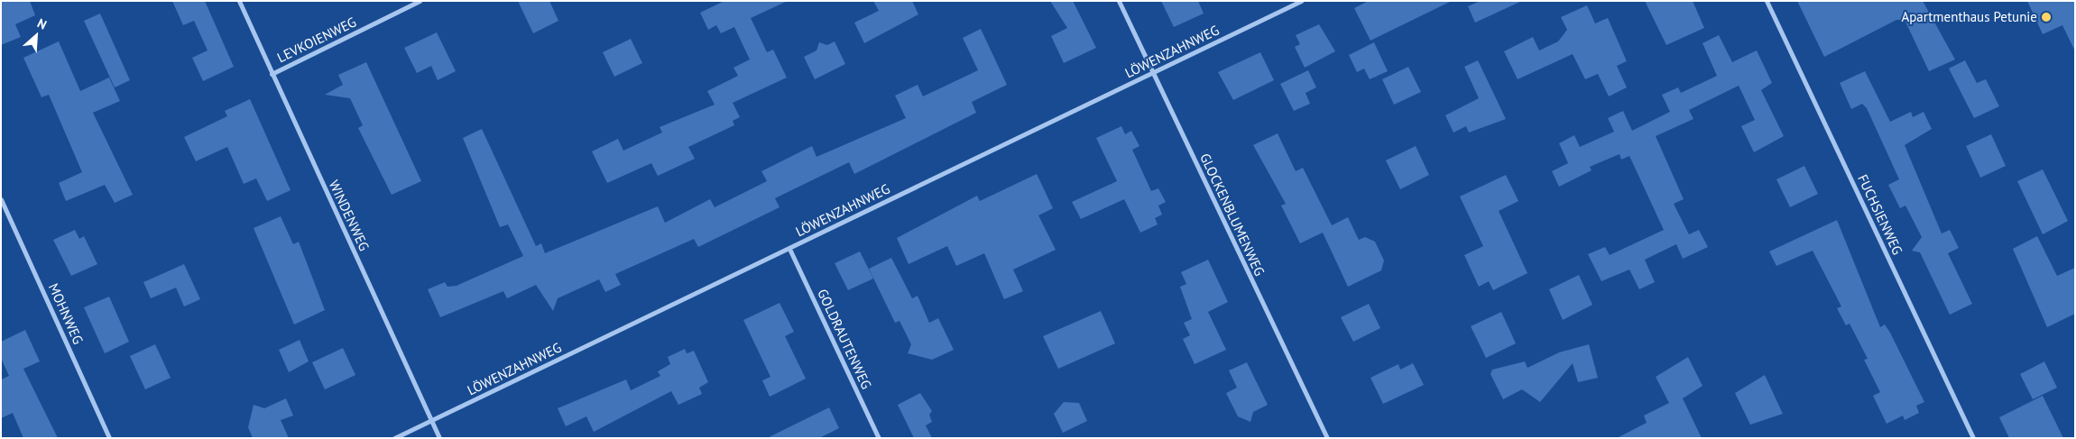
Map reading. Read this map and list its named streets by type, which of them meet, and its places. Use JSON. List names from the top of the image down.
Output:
{
  "streets": {
    "street": [
      "LEVKOIENWEG",
      "LÖWENZAHNWEG",
      "GLOCKENBLUMENWEG",
      "FUCHSIENWEG",
      "WINDENWEG",
      "MOHNWEG",
      "GOLDRAUTENWEG"
    ]
  },
  "crossings": [
    ["LEVKOIENWEG", "WINDENWEG"],
    ["LÖWENZAHNWEG", "GLOCKENBLUMENWEG"],
    ["LÖWENZAHNWEG", "WINDENWEG"],
    ["LÖWENZAHNWEG", "GOLDRAUTENWEG"]
  ],
  "places": ["Apartmenthaus Petunie"],
  "north": "top right"
}
